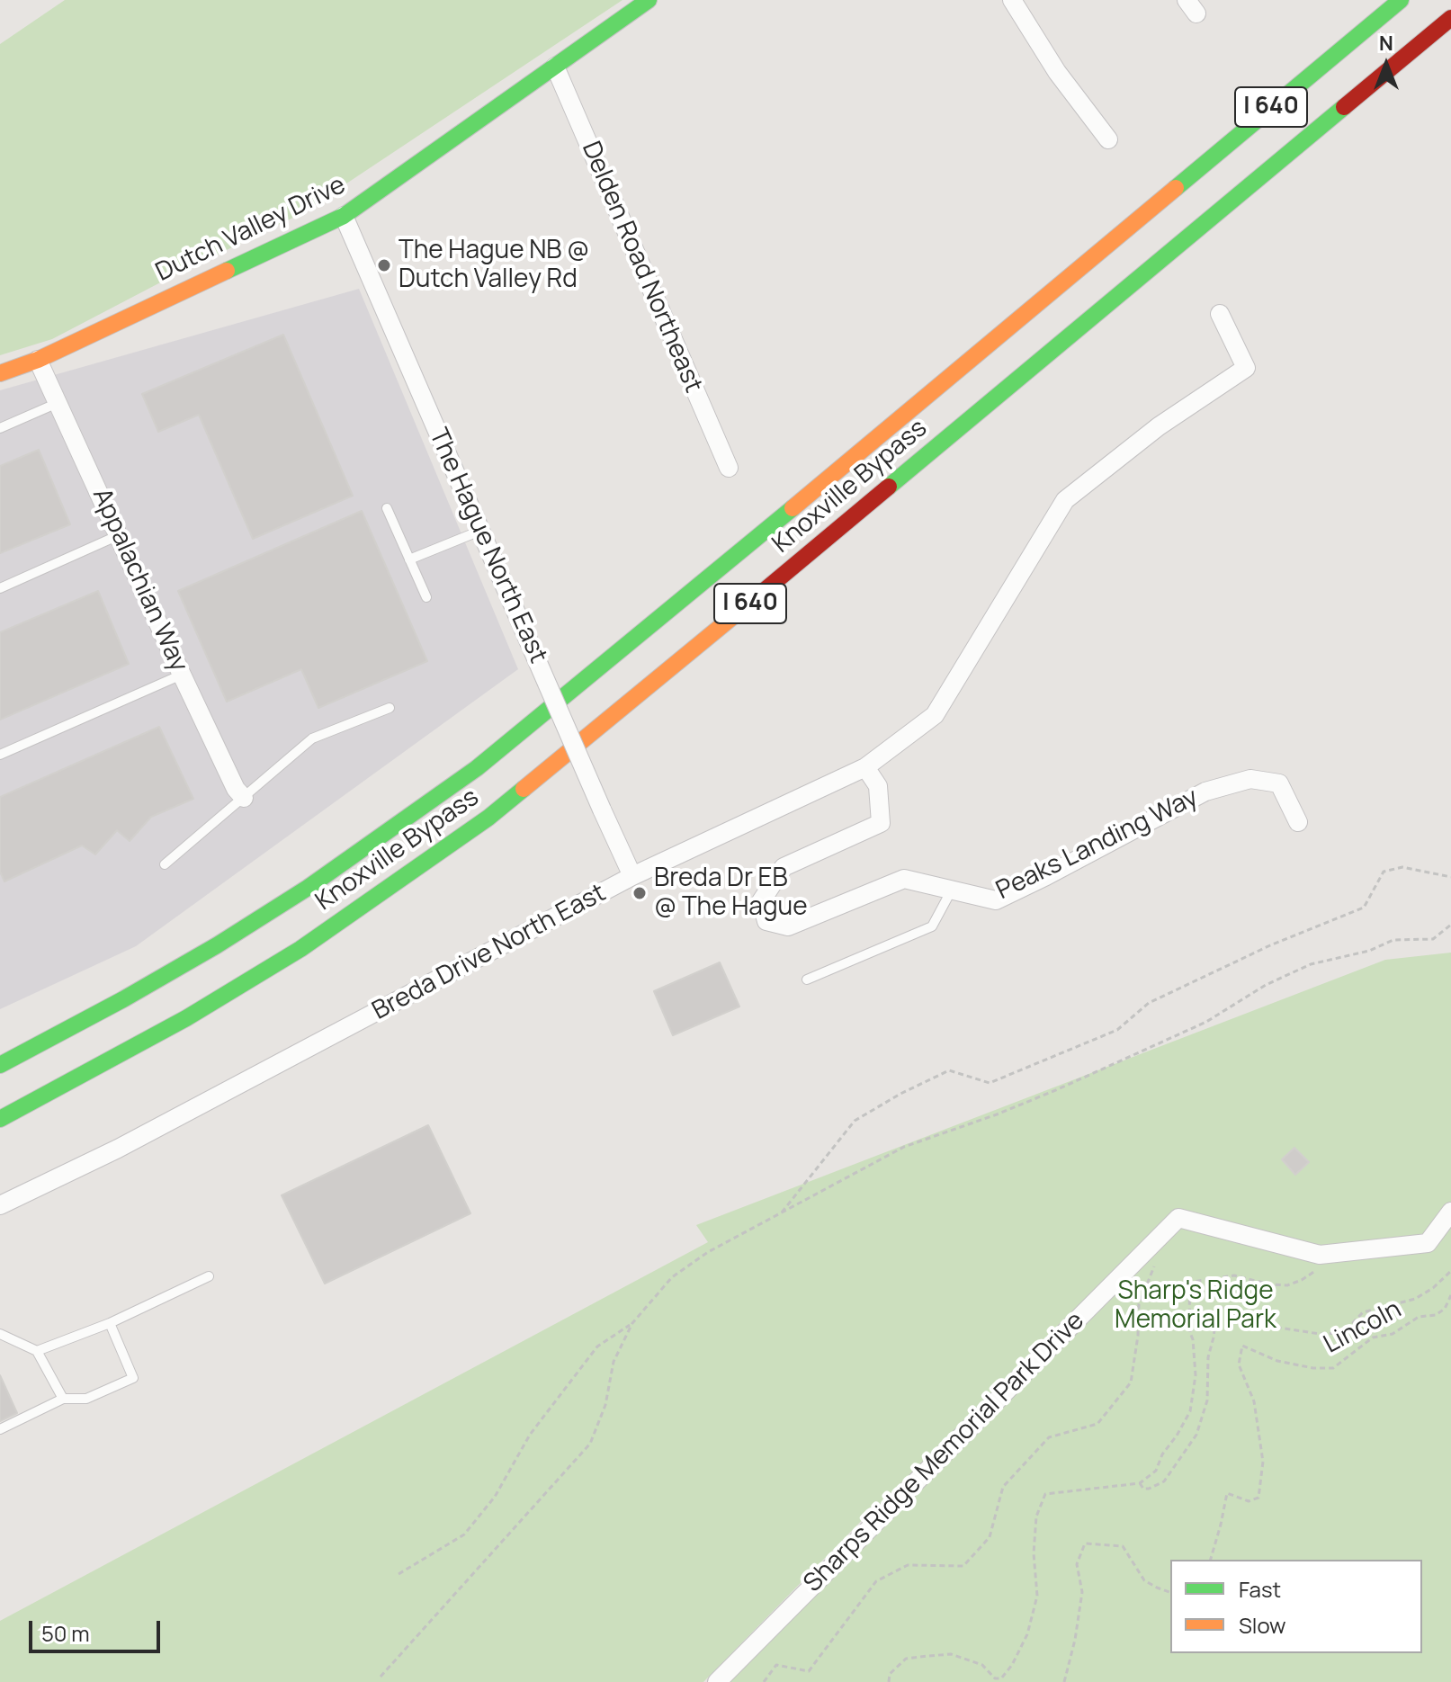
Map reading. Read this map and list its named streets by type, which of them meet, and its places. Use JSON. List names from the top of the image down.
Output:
{
  "streets": {
    "main road": ["I 640", "Dutch Valley Drive", "Knoxville Bypass"],
    "street": [
      "Delden Road Northeast",
      "The Hague North East",
      "Appalachian Way",
      "Peaks Landing Way",
      "Breda Drive North East",
      "Sharps Ridge Memorial Park Drive"
    ],
    "path": ["Lincoln"]
  },
  "crossings": [
    ["Dutch Valley Drive", "Delden Road Northeast"],
    ["Dutch Valley Drive", "The Hague North East"],
    ["Dutch Valley Drive", "Appalachian Way"],
    ["The Hague North East", "Breda Drive North East"],
    ["Peaks Landing Way", "Breda Drive North East"]
  ],
  "parks": ["Sharp's Ridge Memorial Park"],
  "places": ["The Hague NB @ Dutch Valley Rd", "Breda Dr EB @ The Hague"],
  "legend": ["Fast", "Slow"],
  "scale_bar": "50 m",
  "north": "top"
}
